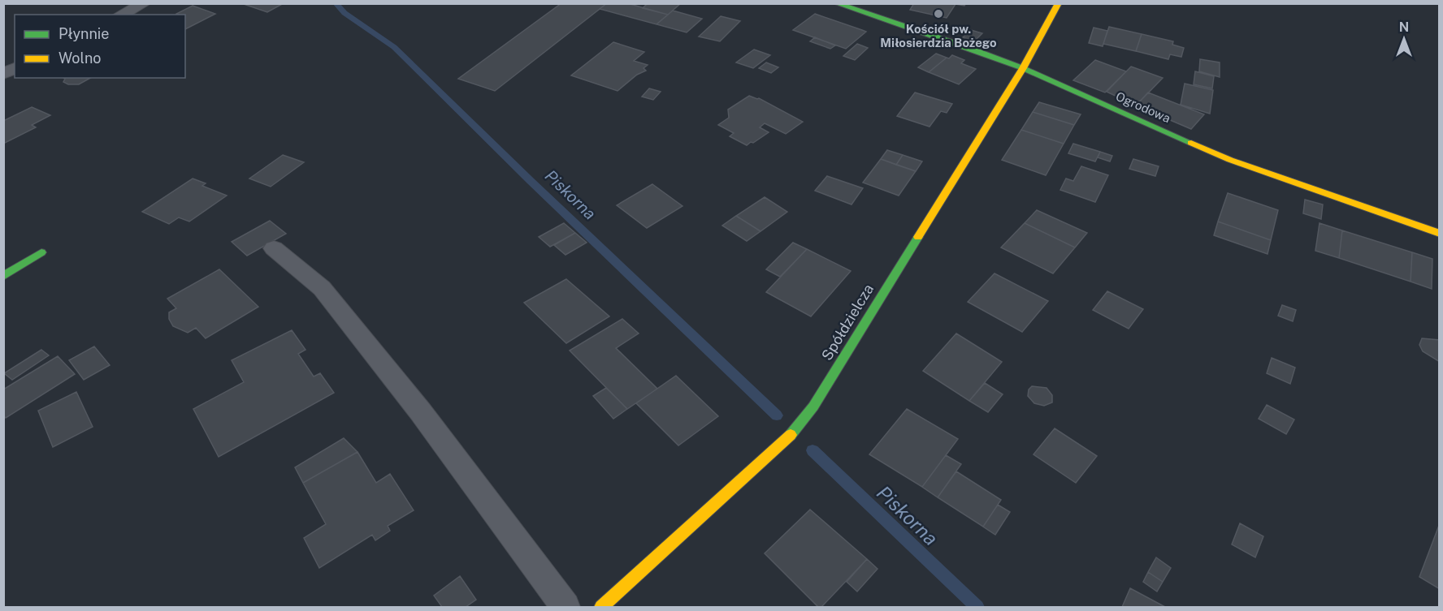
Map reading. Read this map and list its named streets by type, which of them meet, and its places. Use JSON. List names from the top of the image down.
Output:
{
  "streets": {
    "street": ["Ogrodowa", "Spółdzielcza"]
  },
  "crossings": [
    ["Ogrodowa", "Spółdzielcza"]
  ],
  "water": ["Piskorna"],
  "places": ["Kościół pw. Miłosierdzia Bożego"],
  "legend": ["Płynnie", "Wolno"],
  "north": "top"
}
